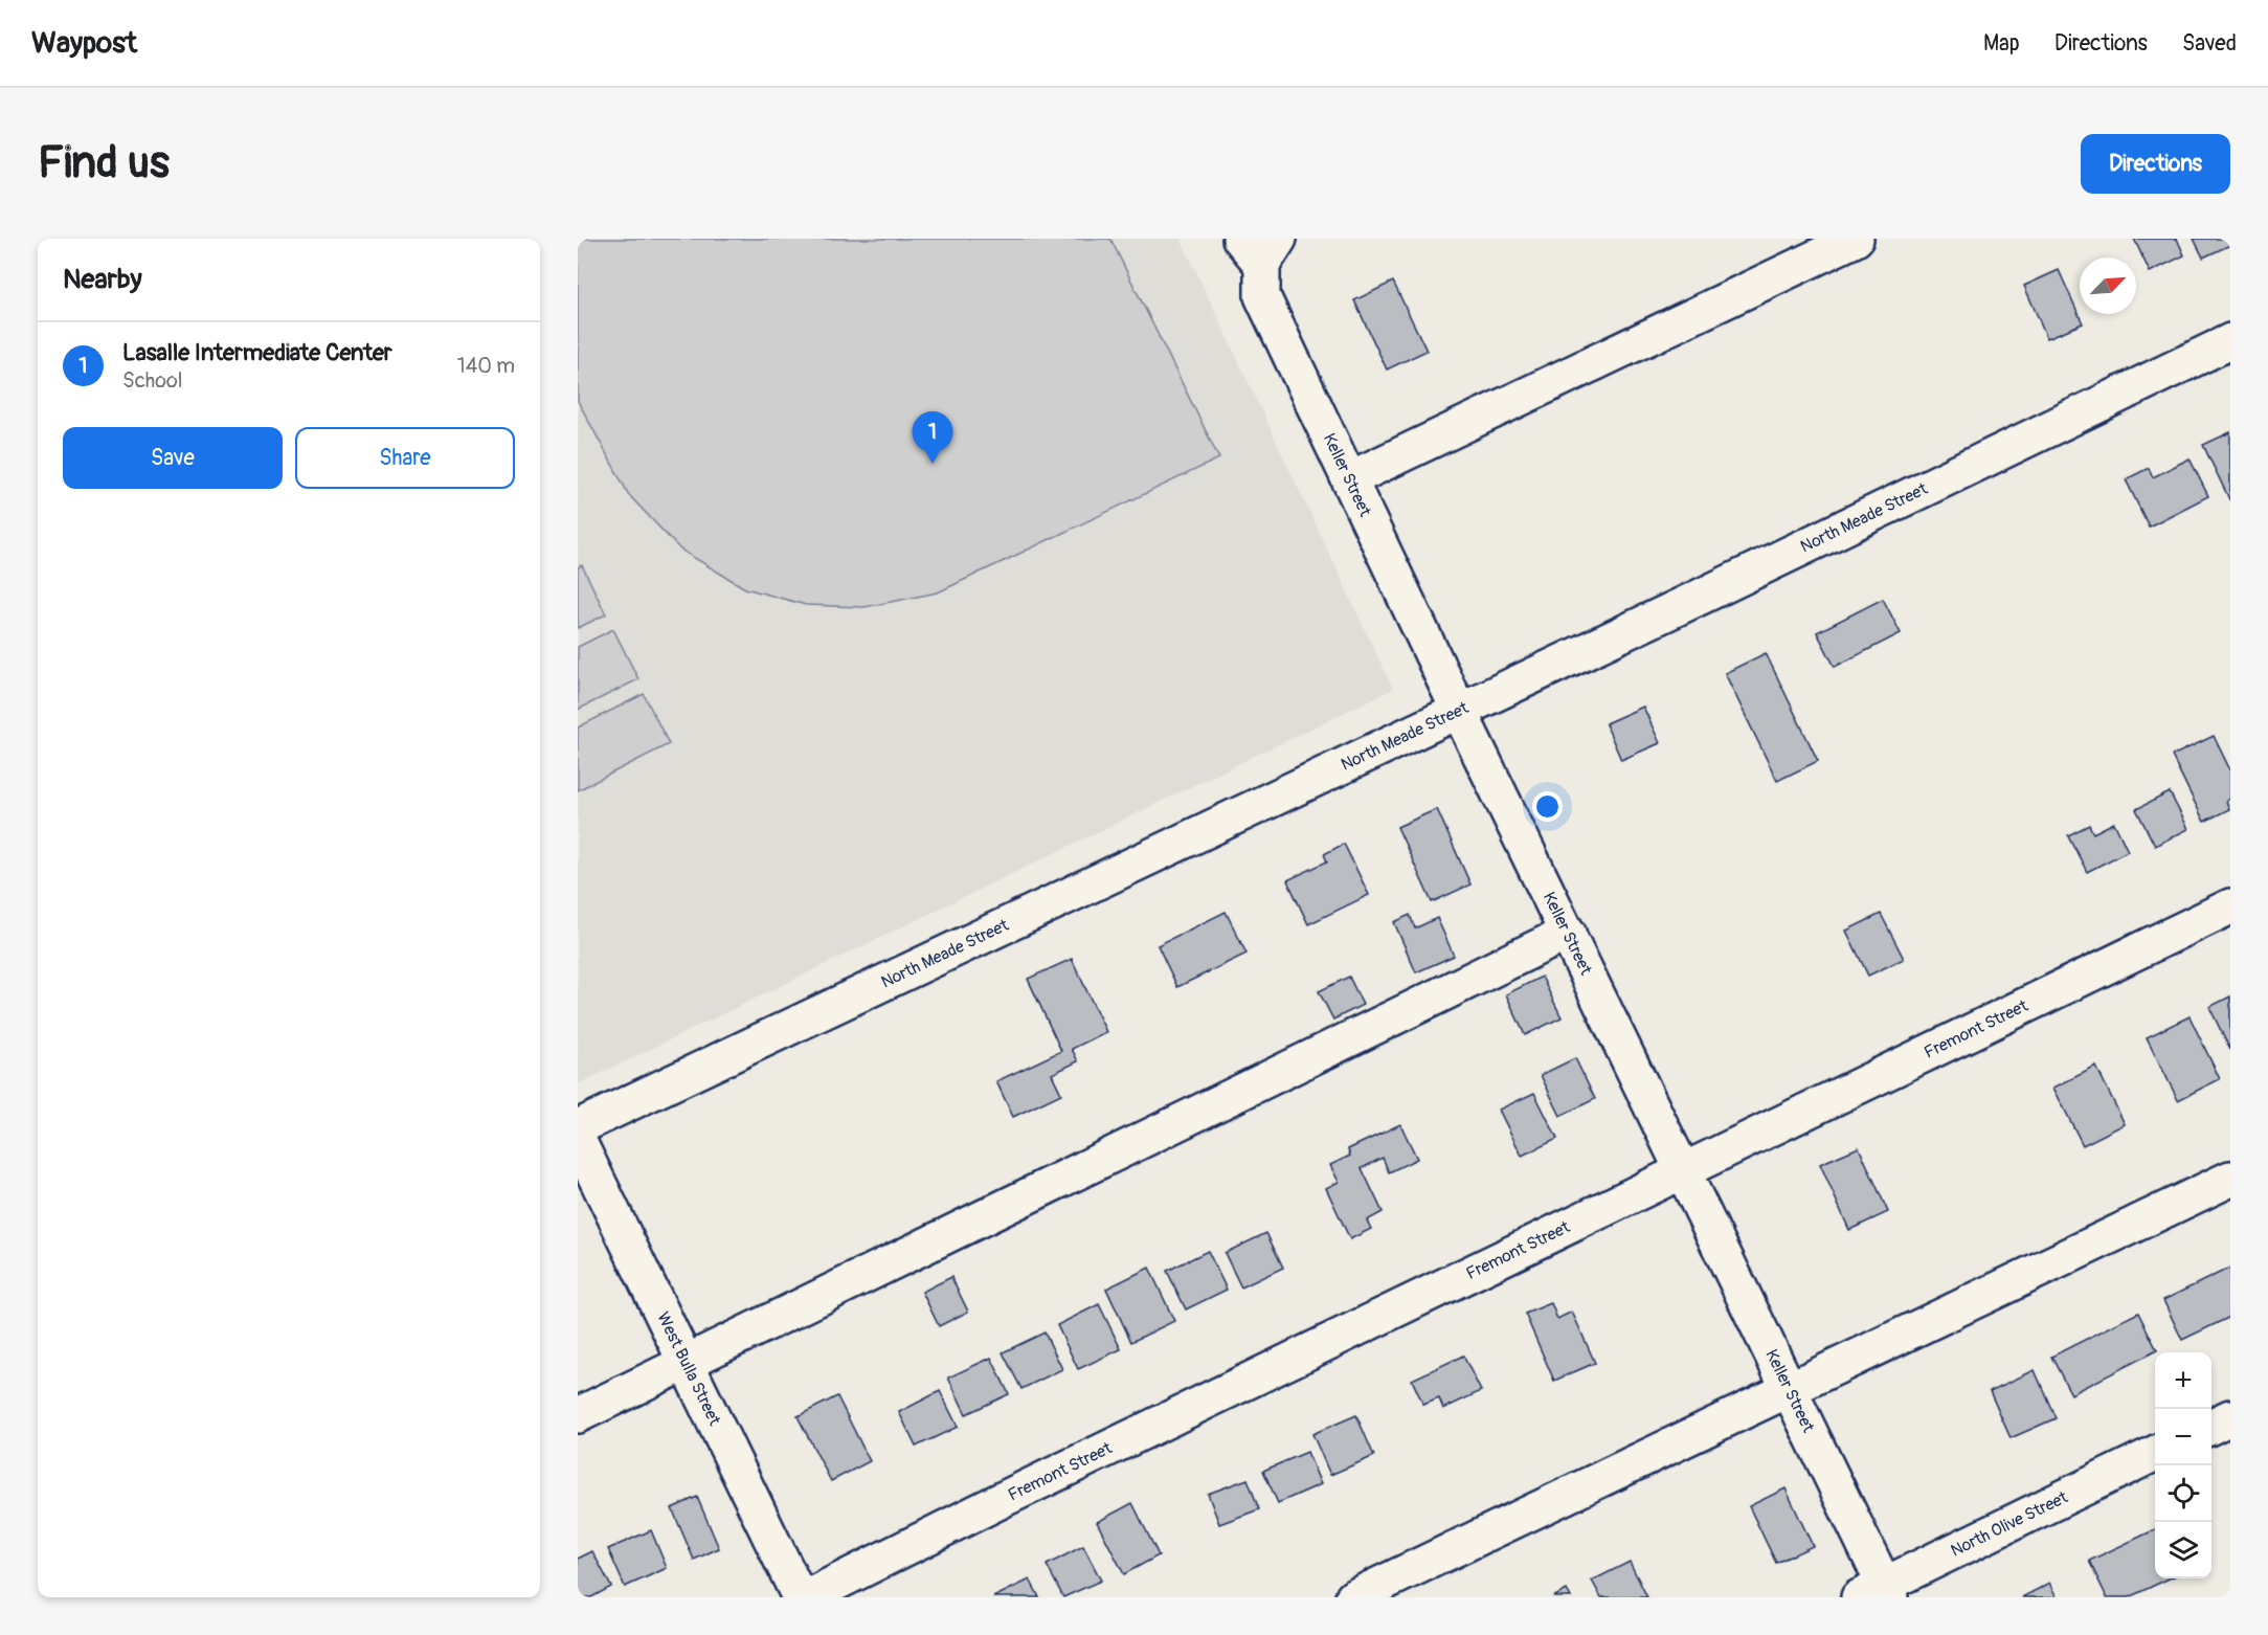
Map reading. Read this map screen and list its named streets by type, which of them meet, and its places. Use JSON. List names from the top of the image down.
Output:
{
  "streets": {
    "street": [
      "Keller Street",
      "North Meade Street",
      "Fremont Street",
      "West Bulla Street",
      "North Olive Street"
    ]
  },
  "crossings": [
    ["Keller Street", "North Meade Street"],
    ["Keller Street", "Fremont Street"],
    ["Keller Street", "North Olive Street"]
  ],
  "north": "top right",
  "page": {
    "header": "Waypost",
    "nav": ["Map", "Directions", "Saved"],
    "buttons": [
      "Directions",
      ["Save", "Share"]
    ],
    "title": "Find us",
    "heading": "Nearby",
    "list": [
      {
        "mark": "1",
        "name": "Lasalle Intermediate Center",
        "note": "School",
        "value": "140 m"
      }
    ],
    "pins": "1",
    "map_buttons": ["+", "−"]
  }
}
